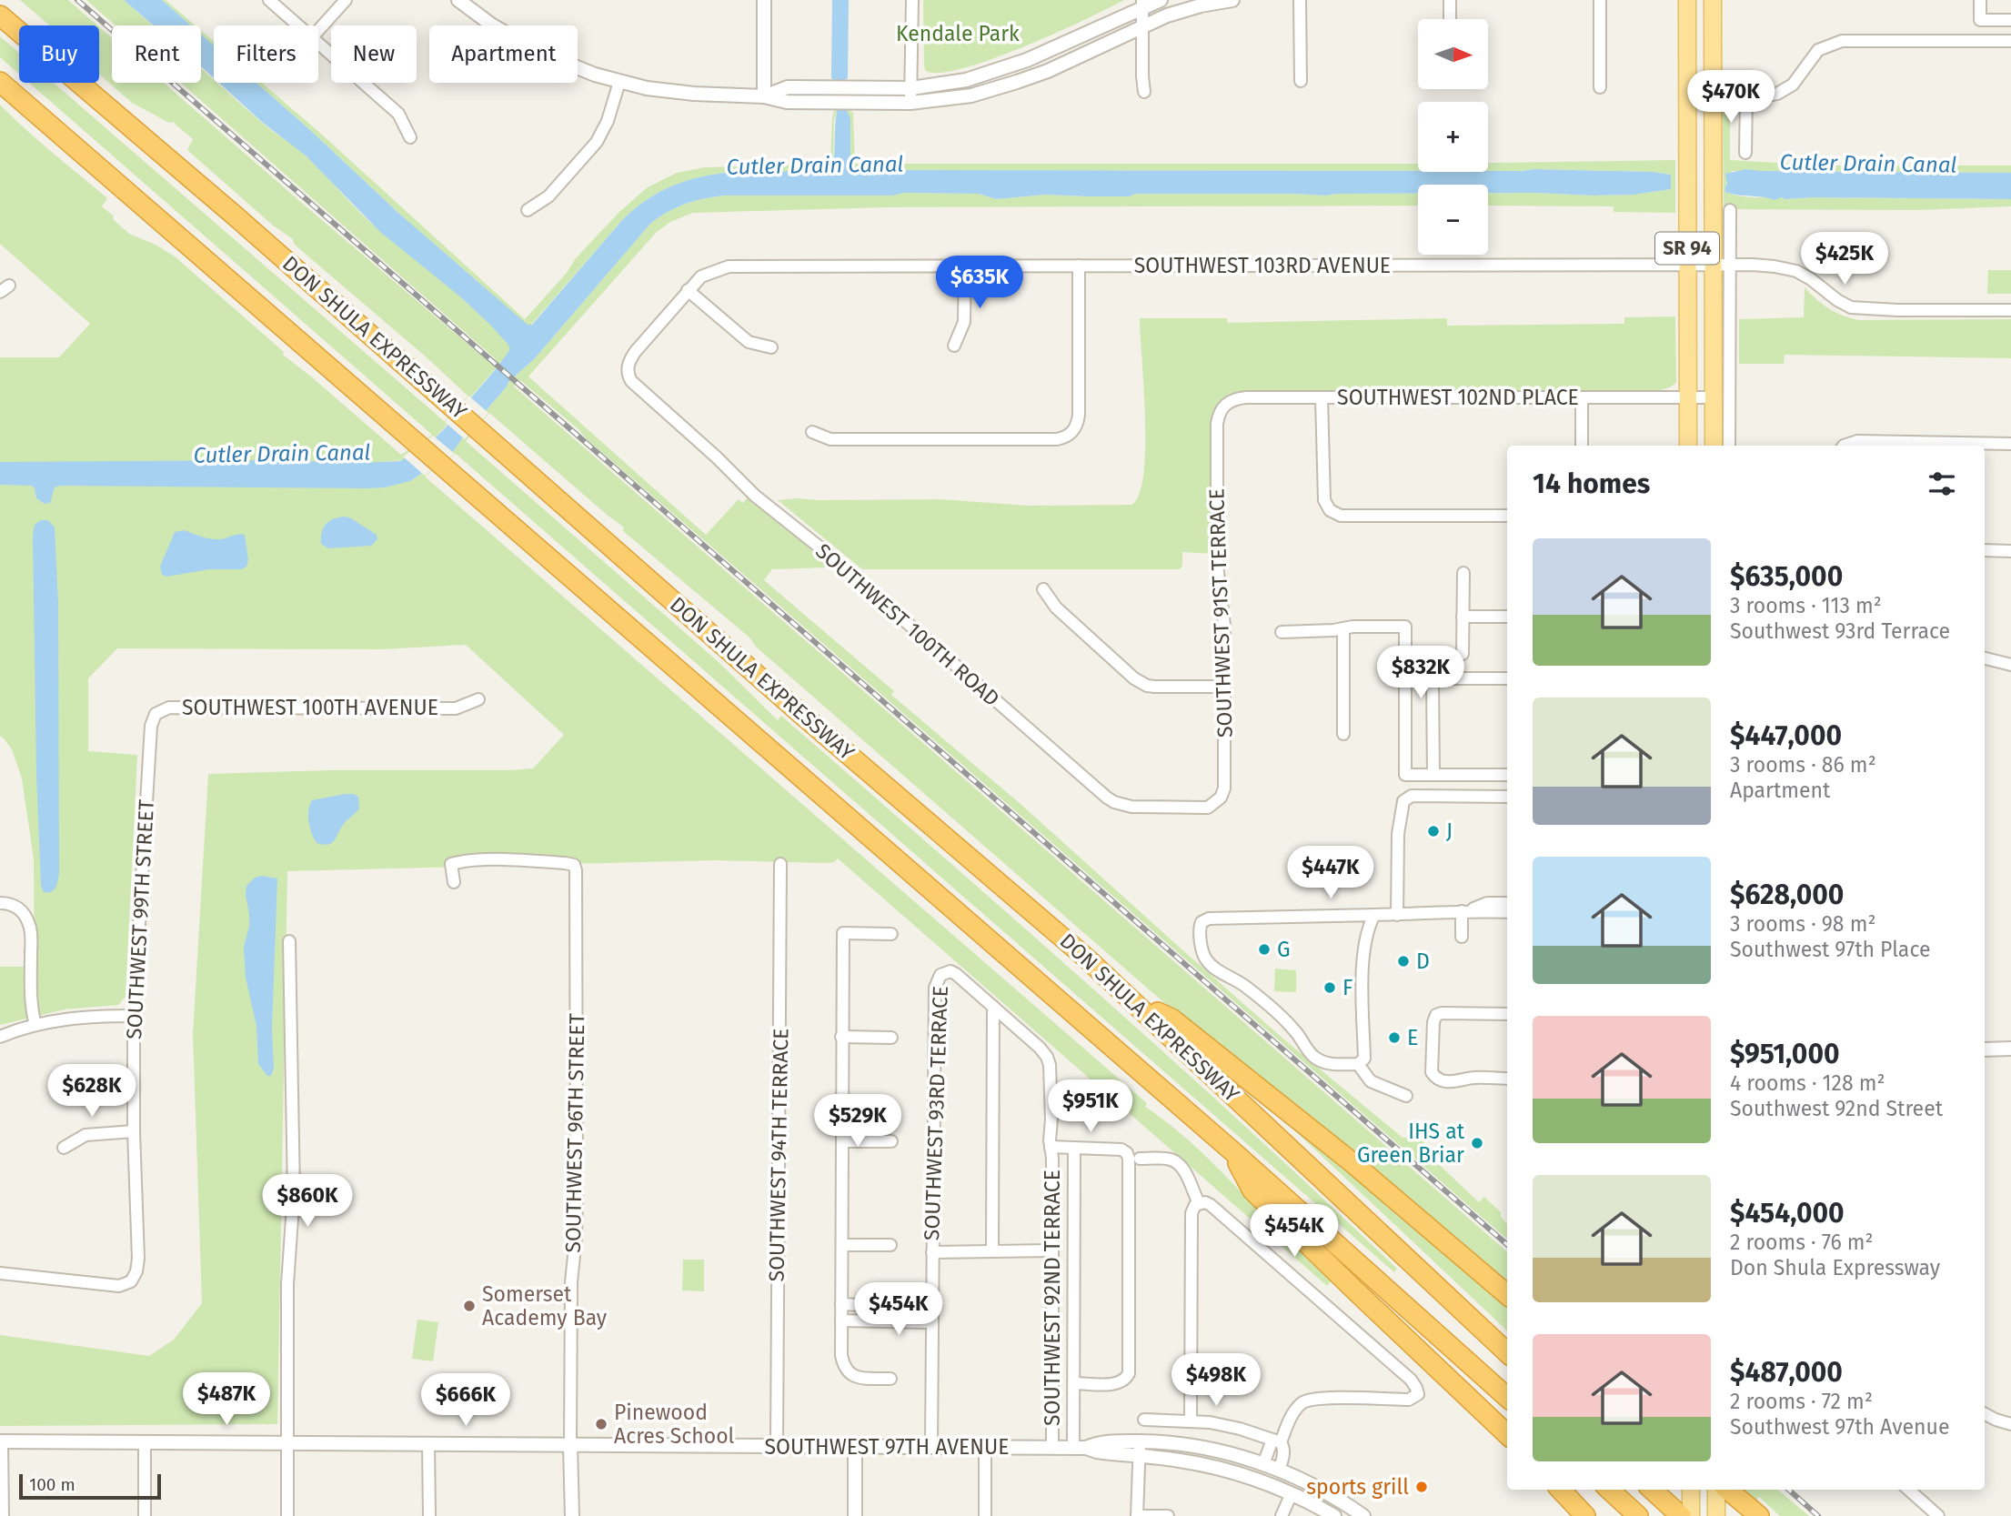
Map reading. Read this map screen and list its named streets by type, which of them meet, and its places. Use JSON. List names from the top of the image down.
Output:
{
  "streets": {
    "highway": ["DON SHULA EXPRESSWAY"],
    "main road": ["SR 94"],
    "street": [
      "SOUTHWEST 103RD AVENUE",
      "SOUTHWEST 102ND PLACE",
      "SOUTHWEST 91ST TERRACE",
      "SOUTHWEST 100TH ROAD",
      "SOUTHWEST 100TH AVENUE",
      "SOUTHWEST 99TH STREET",
      "SOUTHWEST 93RD TERRACE",
      "SOUTHWEST 96TH STREET",
      "SOUTHWEST 94TH TERRACE",
      "SOUTHWEST 92ND TERRACE",
      "SOUTHWEST 97TH AVENUE"
    ]
  },
  "crossings": [
    ["SR 94", "SOUTHWEST 103RD AVENUE"],
    ["SR 94", "SOUTHWEST 102ND PLACE"],
    ["SOUTHWEST 103RD AVENUE", "SOUTHWEST 100TH ROAD"],
    ["SOUTHWEST 102ND PLACE", "SOUTHWEST 91ST TERRACE"],
    ["SOUTHWEST 91ST TERRACE", "SOUTHWEST 100TH ROAD"],
    ["SOUTHWEST 100TH AVENUE", "SOUTHWEST 99TH STREET"],
    ["SOUTHWEST 93RD TERRACE", "SOUTHWEST 92ND TERRACE"],
    ["SOUTHWEST 93RD TERRACE", "SOUTHWEST 97TH AVENUE"],
    ["SOUTHWEST 96TH STREET", "SOUTHWEST 97TH AVENUE"],
    ["SOUTHWEST 94TH TERRACE", "SOUTHWEST 97TH AVENUE"],
    ["SOUTHWEST 92ND TERRACE", "SOUTHWEST 97TH AVENUE"]
  ],
  "water": ["Cutler Drain Canal"],
  "parks": ["Kendale Park"],
  "places": [
    "J",
    "G",
    "D",
    "F",
    "E",
    "IHS at Green Briar",
    "Somerset Academy Bay",
    "Pinewood Acres School",
    "sports grill"
  ],
  "scale_bar": "100 m",
  "north": "right",
  "page": {
    "map_buttons": ["+", "−"],
    "chip": [
      "Buy",
      "Rent",
      "Filters",
      "New",
      "Apartment"
    ],
    "price": [
      "$470K",
      "$425K",
      "$635K",
      "$832K",
      "$447K",
      "$628K",
      "$951K",
      "$529K",
      "$860K",
      "$454K",
      "$454K",
      "$498K",
      "$487K",
      "$666K"
    ],
    "heading": "14 homes",
    "list": [
      {
        "name": "$635,000",
        "note": "3 rooms · 113 m² · Southwest 93rd Terrace"
      },
      {
        "name": "$447,000",
        "note": "3 rooms · 86 m² · Apartment"
      },
      {
        "name": "$628,000",
        "note": "3 rooms · 98 m² · Southwest 97th Place"
      },
      {
        "name": "$951,000",
        "note": "4 rooms · 128 m² · Southwest 92nd Street"
      },
      {
        "name": "$454,000",
        "note": "2 rooms · 76 m² · Don Shula Expressway"
      },
      {
        "name": "$487,000",
        "note": "2 rooms · 72 m² · Southwest 97th Avenue"
      }
    ],
    "scale": "100 m"
  }
}
